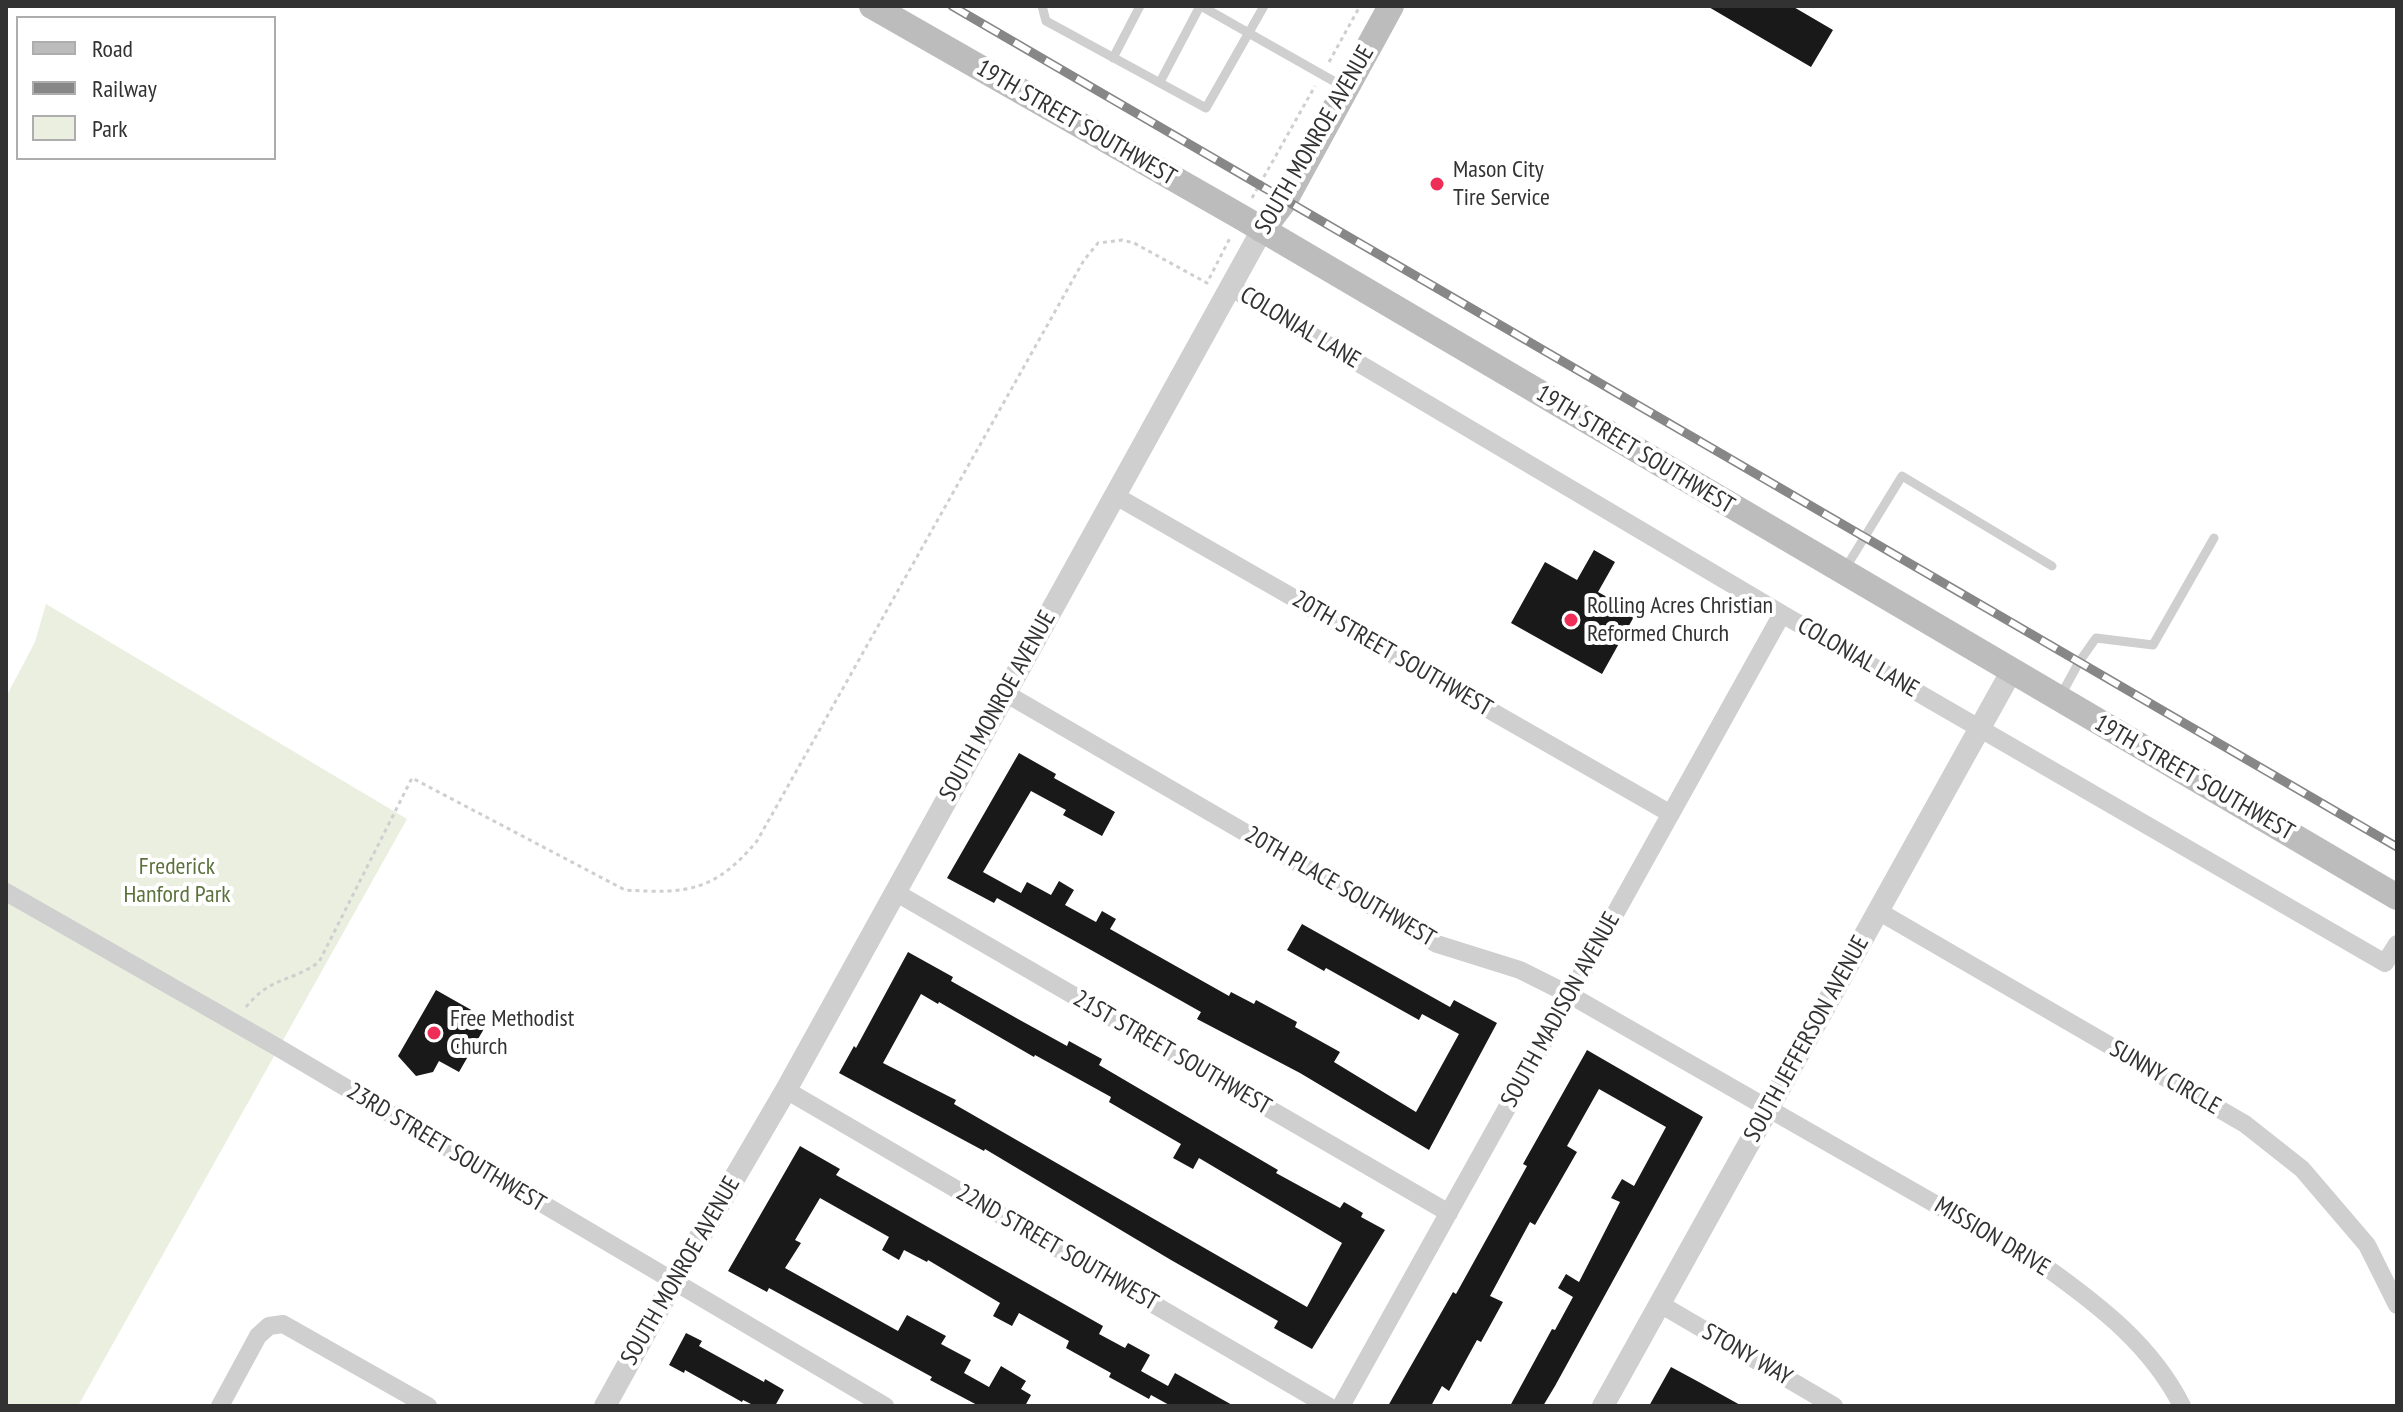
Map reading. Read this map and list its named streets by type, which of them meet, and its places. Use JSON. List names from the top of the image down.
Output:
{
  "streets": {
    "main road": ["19TH STREET SOUTHWEST", "SOUTH MONROE AVENUE"],
    "street": [
      "COLONIAL LANE",
      "20TH STREET SOUTHWEST",
      "20TH PLACE SOUTHWEST",
      "SOUTH MADISON AVENUE",
      "SOUTH JEFFERSON AVENUE",
      "21ST STREET SOUTHWEST",
      "SUNNY CIRCLE",
      "23RD STREET SOUTHWEST",
      "MISSION DRIVE",
      "22ND STREET SOUTHWEST",
      "STONY WAY"
    ]
  },
  "crossings": [
    ["19TH STREET SOUTHWEST", "SOUTH MONROE AVENUE"],
    ["19TH STREET SOUTHWEST", "SOUTH JEFFERSON AVENUE"],
    ["SOUTH MONROE AVENUE", "COLONIAL LANE"],
    ["SOUTH MONROE AVENUE", "20TH STREET SOUTHWEST"],
    ["SOUTH MONROE AVENUE", "20TH PLACE SOUTHWEST"],
    ["SOUTH MONROE AVENUE", "21ST STREET SOUTHWEST"],
    ["SOUTH MONROE AVENUE", "23RD STREET SOUTHWEST"],
    ["SOUTH MONROE AVENUE", "22ND STREET SOUTHWEST"],
    ["COLONIAL LANE", "SOUTH MADISON AVENUE"],
    ["COLONIAL LANE", "SOUTH JEFFERSON AVENUE"],
    ["20TH STREET SOUTHWEST", "SOUTH MADISON AVENUE"],
    ["20TH PLACE SOUTHWEST", "SOUTH MADISON AVENUE"],
    ["20TH PLACE SOUTHWEST", "SOUTH JEFFERSON AVENUE"],
    ["20TH PLACE SOUTHWEST", "MISSION DRIVE"],
    ["SOUTH MADISON AVENUE", "21ST STREET SOUTHWEST"],
    ["SOUTH JEFFERSON AVENUE", "SUNNY CIRCLE"],
    ["SOUTH JEFFERSON AVENUE", "MISSION DRIVE"],
    ["SOUTH JEFFERSON AVENUE", "STONY WAY"]
  ],
  "parks": ["Frederick Hanford Park"],
  "places": ["Mason City Tire Service", "Rolling Acres Christian Reformed Church", "Free Methodist Church"],
  "legend": ["Road", "Railway", "Park"]
}
